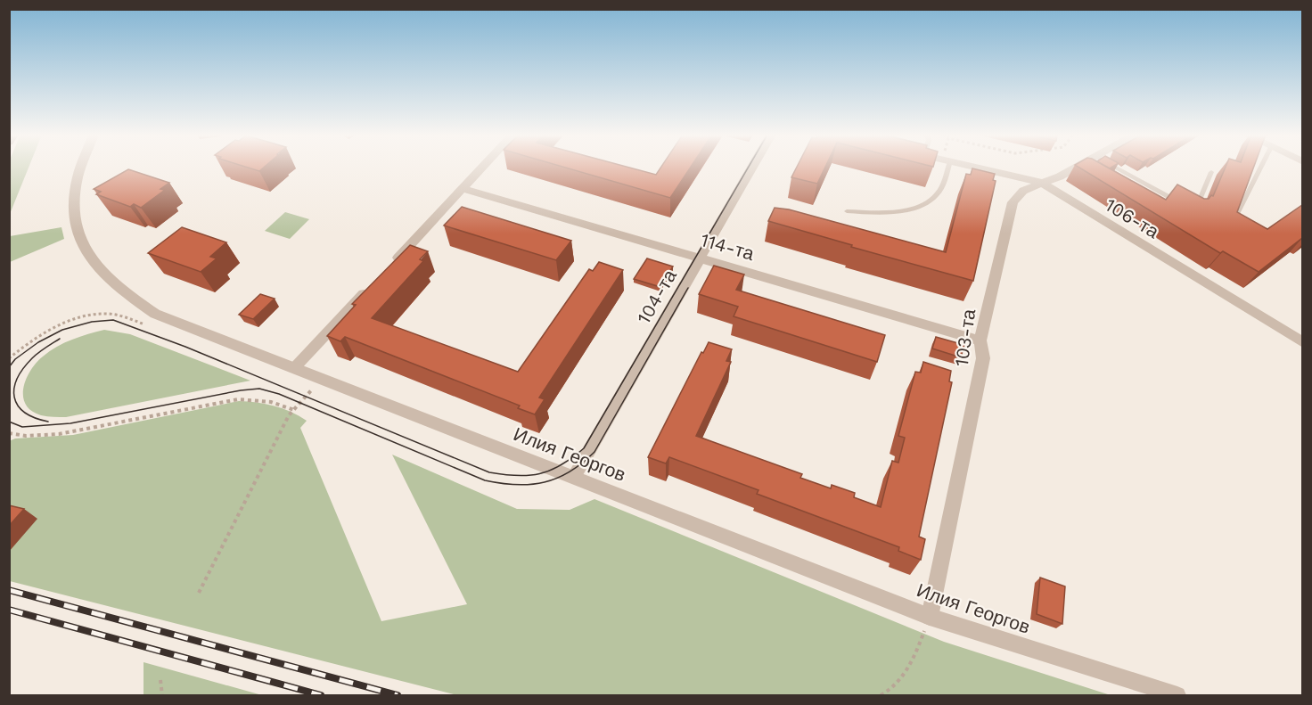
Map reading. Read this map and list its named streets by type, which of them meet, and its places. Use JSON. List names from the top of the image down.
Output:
{
  "streets": {
    "street": [
      "106-та",
      "114-та",
      "104-та",
      "103-та",
      "Илия Георгов"
    ]
  },
  "crossings": [
    ["106-та", "103-та"],
    ["114-та", "104-та"],
    ["114-та", "103-та"],
    ["104-та", "Илия Георгов"],
    ["103-та", "Илия Георгов"]
  ]
}
